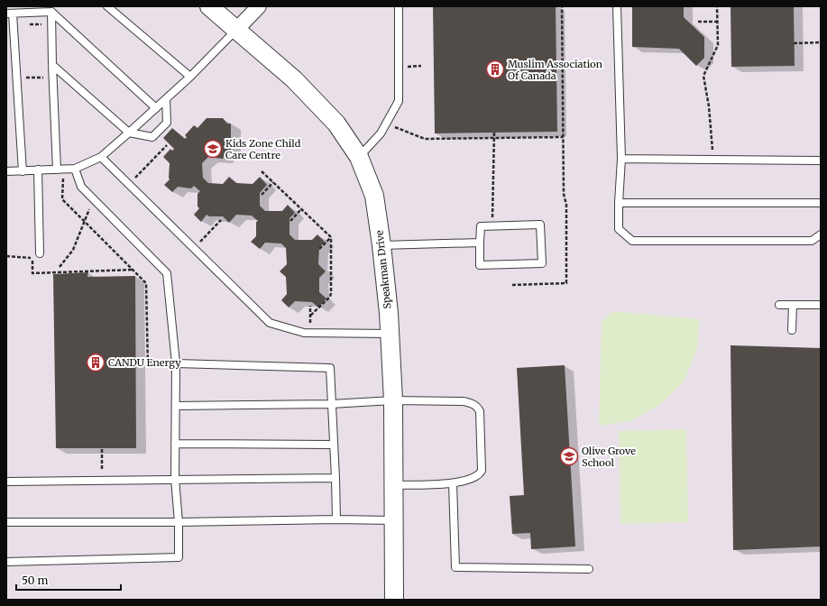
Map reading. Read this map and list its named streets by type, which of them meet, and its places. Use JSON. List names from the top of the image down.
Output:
{
  "streets": {
    "street": ["Speakman Drive"]
  },
  "places": {
    "building": ["Muslim Association Of Canada", "CANDU Energy"],
    "school or university": ["Kids Zone Child Care Centre", "Olive Grove School"]
  },
  "scale_bar": "50 m"
}
